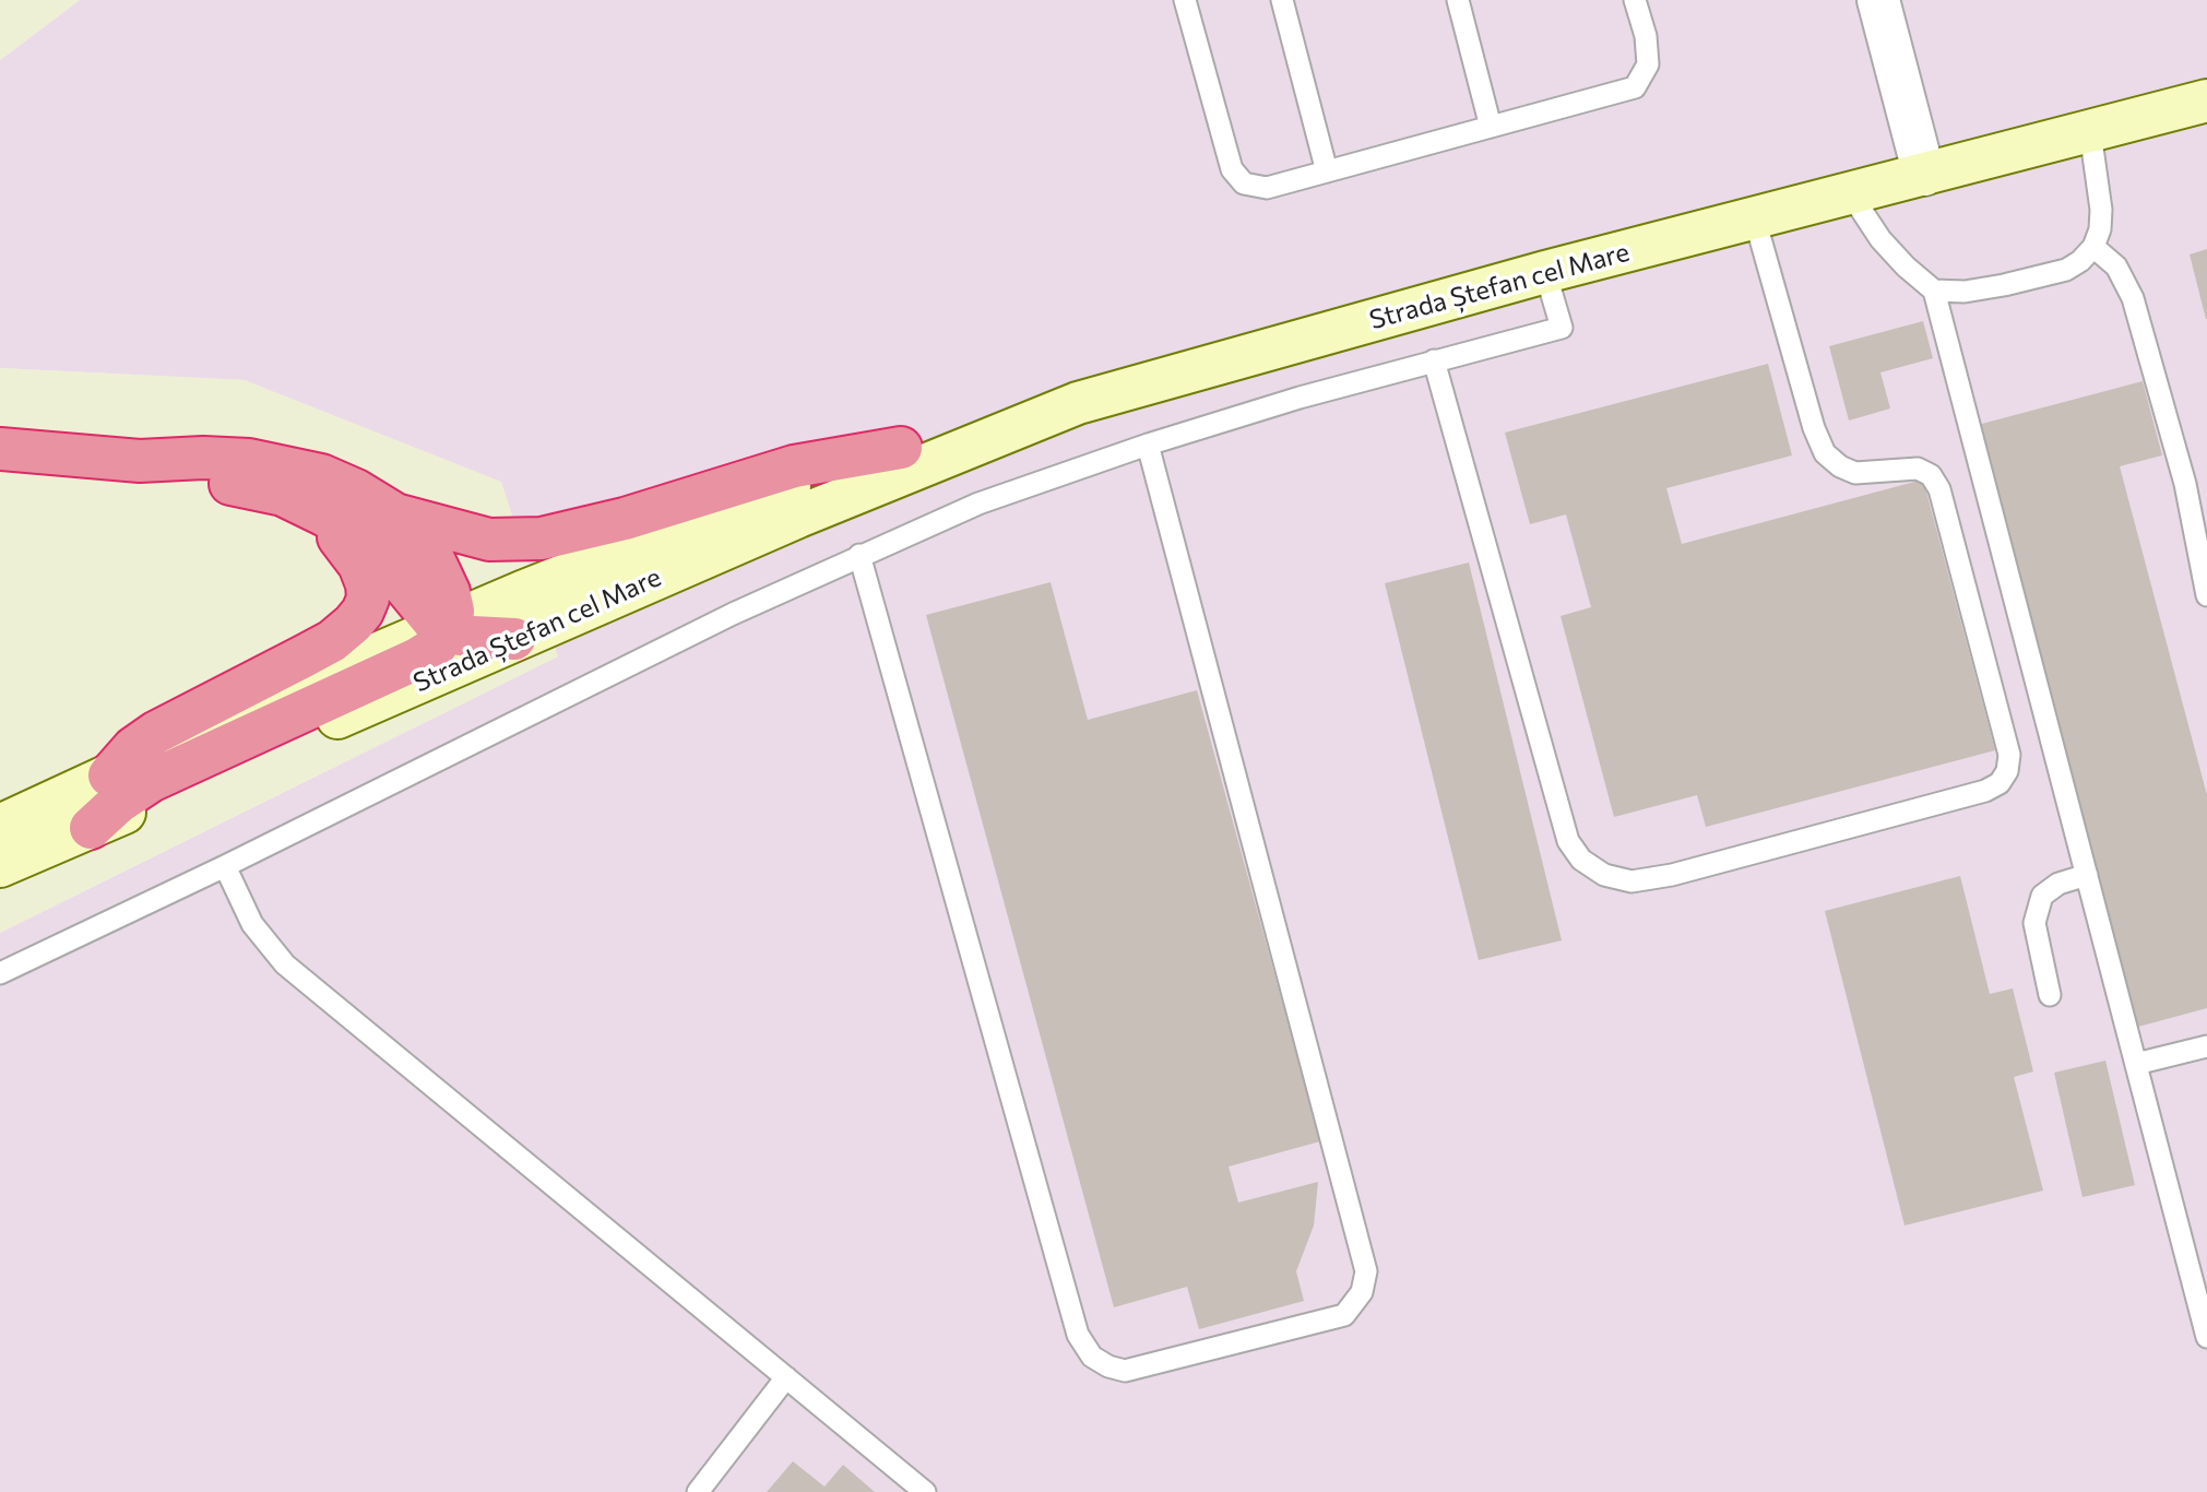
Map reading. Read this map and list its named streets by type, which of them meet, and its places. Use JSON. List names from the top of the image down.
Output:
{
  "streets": {
    "main road": ["Strada Ștefan cel Mare"]
  }
}
